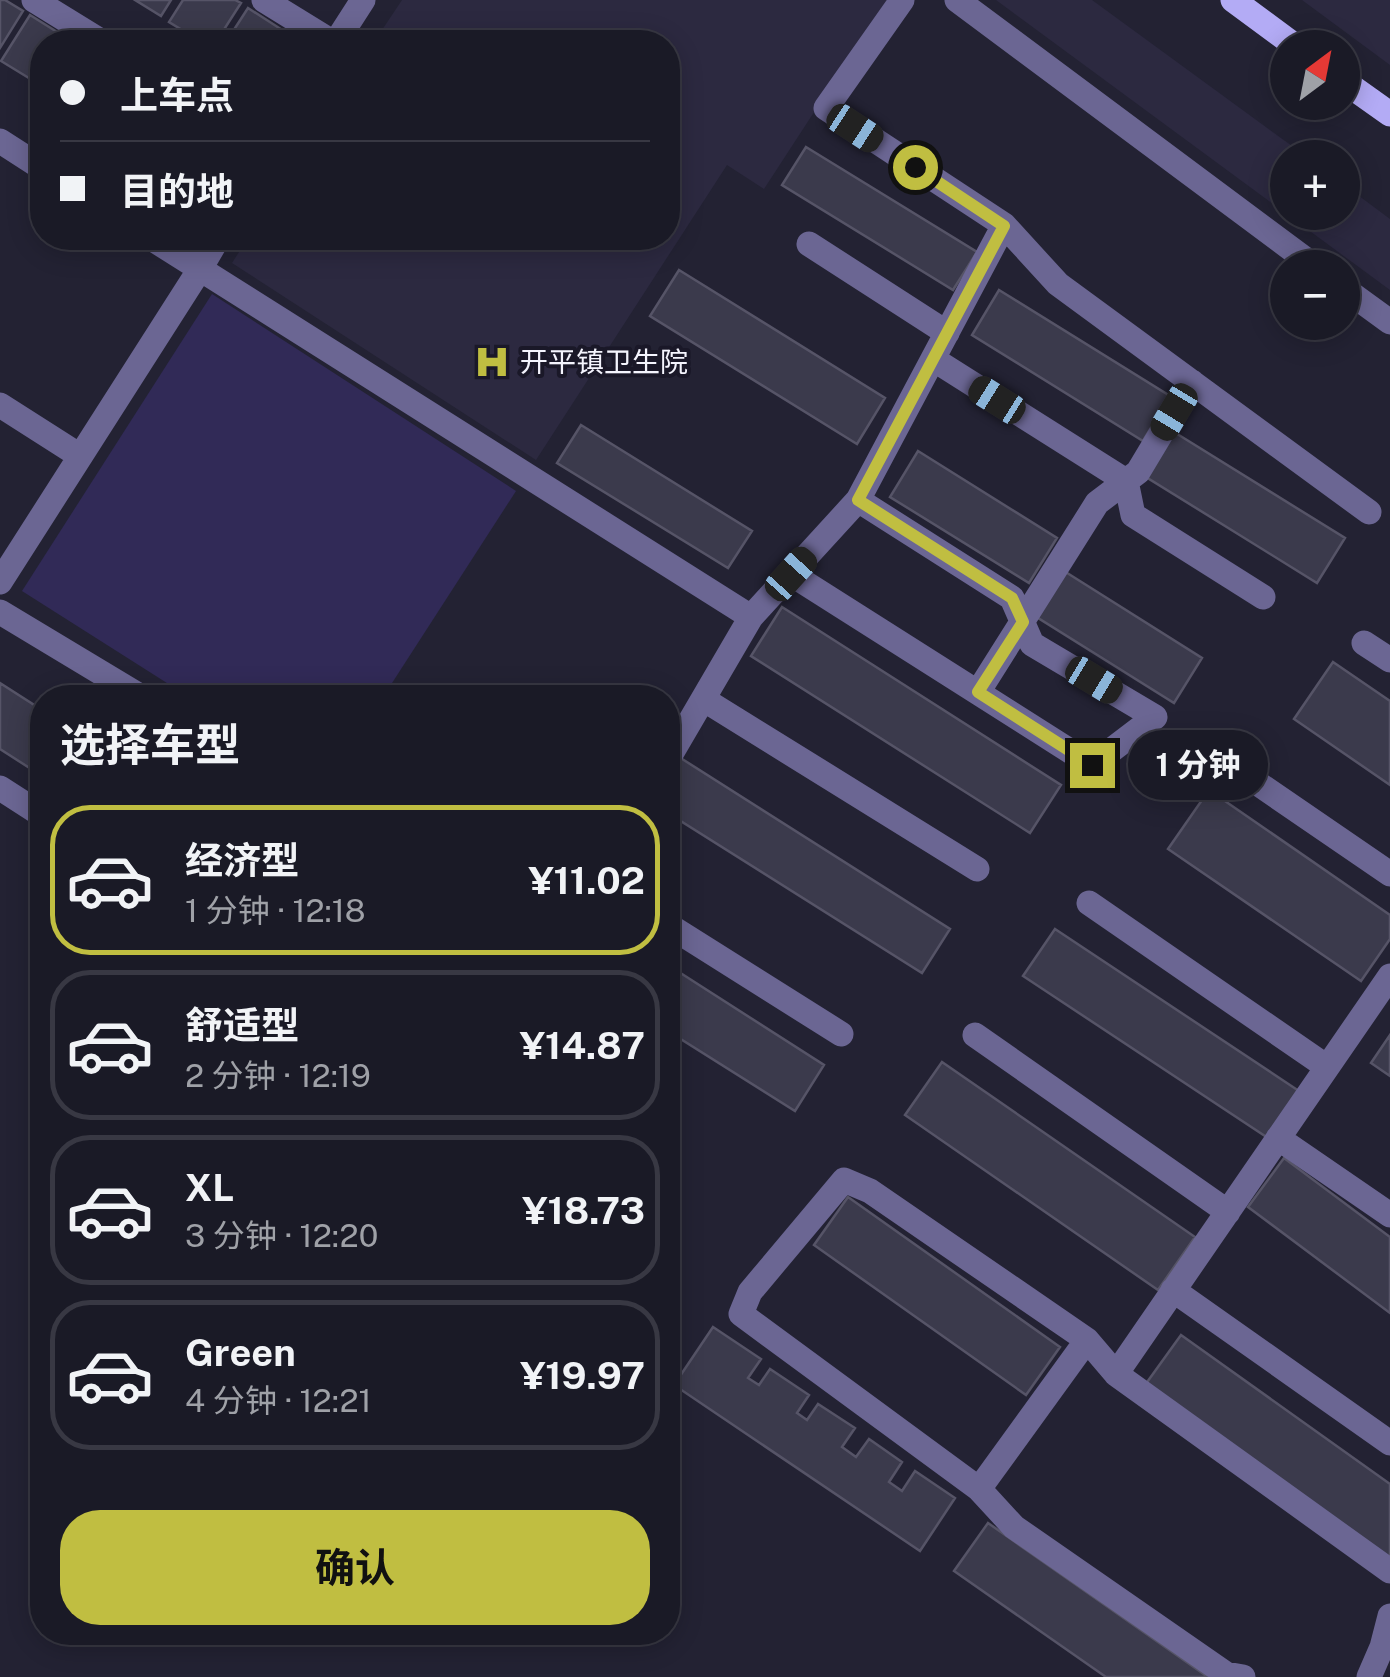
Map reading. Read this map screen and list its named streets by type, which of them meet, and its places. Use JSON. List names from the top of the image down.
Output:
{
  "places": {
    "hospital": ["开平镇卫生院"]
  },
  "north": "top right",
  "page": {
    "map_buttons": ["+", "−"],
    "banner": ["上车点", "目的地"],
    "heading": "选择车型",
    "bubble": "1 分钟",
    "list": [
      {
        "name": "经济型",
        "note": "1 分钟 · 12:18",
        "value": "¥11.02"
      },
      {
        "name": "舒适型",
        "note": "2 分钟 · 12:19",
        "value": "¥14.87"
      },
      {
        "name": "XL",
        "note": "3 分钟 · 12:20",
        "value": "¥18.73"
      },
      {
        "name": "Green",
        "note": "4 分钟 · 12:21",
        "value": "¥19.97"
      }
    ],
    "buttons": "确认"
  }
}
